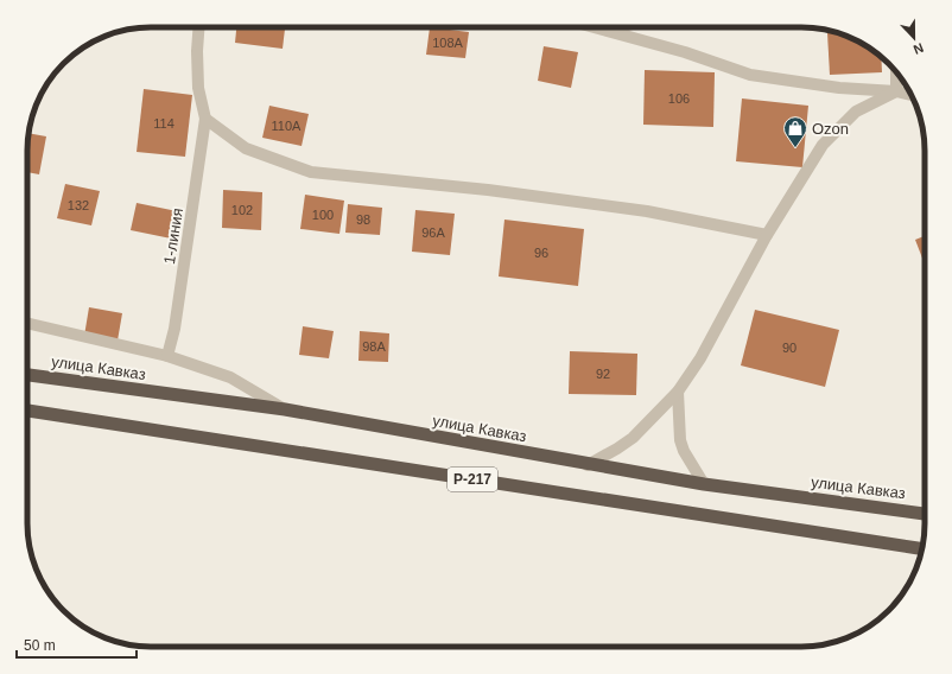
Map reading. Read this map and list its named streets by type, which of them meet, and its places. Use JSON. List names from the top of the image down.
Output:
{
  "streets": {
    "highway": ["улица Кавказ", "Р-217"],
    "street": ["1-линия"]
  },
  "places": {
    "shop": ["Ozon"]
  },
  "house_numbers": [
    "108А",
    "106",
    "114",
    "110А",
    "132",
    "102",
    "100",
    "98",
    "96А",
    "96",
    "98А",
    "90",
    "92"
  ],
  "scale_bar": "50 m",
  "north": "bottom"
}
